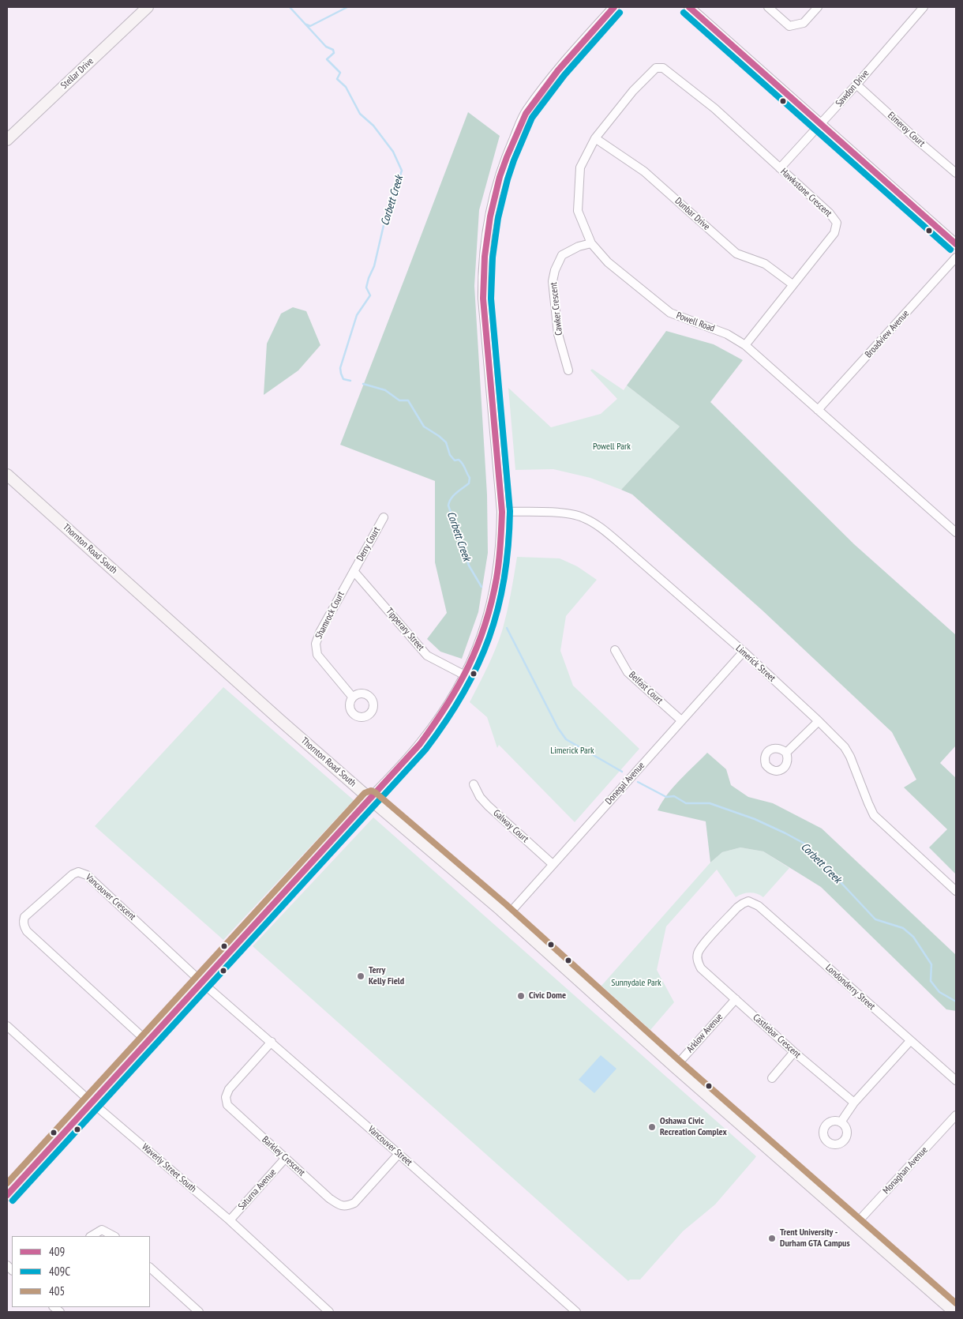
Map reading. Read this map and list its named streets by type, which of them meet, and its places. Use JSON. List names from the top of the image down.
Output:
{
  "streets": {
    "main road": ["Stellar Drive", "Thornton Road South"],
    "street": [
      "Sawdon Drive",
      "Elmeroy Court",
      "Hawkstone Crescent",
      "Dunbar Drive",
      "Cawker Crescent",
      "Powell Road",
      "Broadview Avenue",
      "Derry Court",
      "Shamrock Court",
      "Tipperary Street",
      "Limerick Street",
      "Belfast Court",
      "Donegal Avenue",
      "Galway Court",
      "Vancouver Crescent",
      "Londonderry Street",
      "Arklow Avenue",
      "Castlebar Crescent",
      "Vancouver Street",
      "Barkley Crescent",
      "Waverly Street South",
      "Monaghan Avenue",
      "Saturna Avenue"
    ]
  },
  "crossings": [
    ["Sawdon Drive", "Elmeroy Court"],
    ["Sawdon Drive", "Hawkstone Crescent"],
    ["Hawkstone Crescent", "Dunbar Drive"],
    ["Hawkstone Crescent", "Powell Road"],
    ["Dunbar Drive", "Powell Road"],
    ["Cawker Crescent", "Powell Road"],
    ["Powell Road", "Broadview Avenue"],
    ["Derry Court", "Shamrock Court"],
    ["Derry Court", "Tipperary Street"],
    ["Thornton Road South", "Donegal Avenue"],
    ["Thornton Road South", "Arklow Avenue"],
    ["Thornton Road South", "Monaghan Avenue"],
    ["Shamrock Court", "Tipperary Street"],
    ["Limerick Street", "Donegal Avenue"],
    ["Belfast Court", "Donegal Avenue"],
    ["Donegal Avenue", "Galway Court"],
    ["Vancouver Crescent", "Vancouver Street"],
    ["Londonderry Street", "Castlebar Crescent"],
    ["Arklow Avenue", "Castlebar Crescent"],
    ["Vancouver Street", "Barkley Crescent"],
    ["Barkley Crescent", "Saturna Avenue"],
    ["Waverly Street South", "Saturna Avenue"]
  ],
  "water": ["Corbett Creek"],
  "parks": ["Powell Park", "Limerick Park", "Sunnydale Park"],
  "places": [
    "Terry Kelly Field",
    "Civic Dome",
    "Oshawa Civic Recreation Complex",
    "Trent University - Durham GTA Campus"
  ],
  "lines": ["transit line 409", "transit line 409C", "transit line 405"],
  "legend": ["409", "409C", "405"]
}
